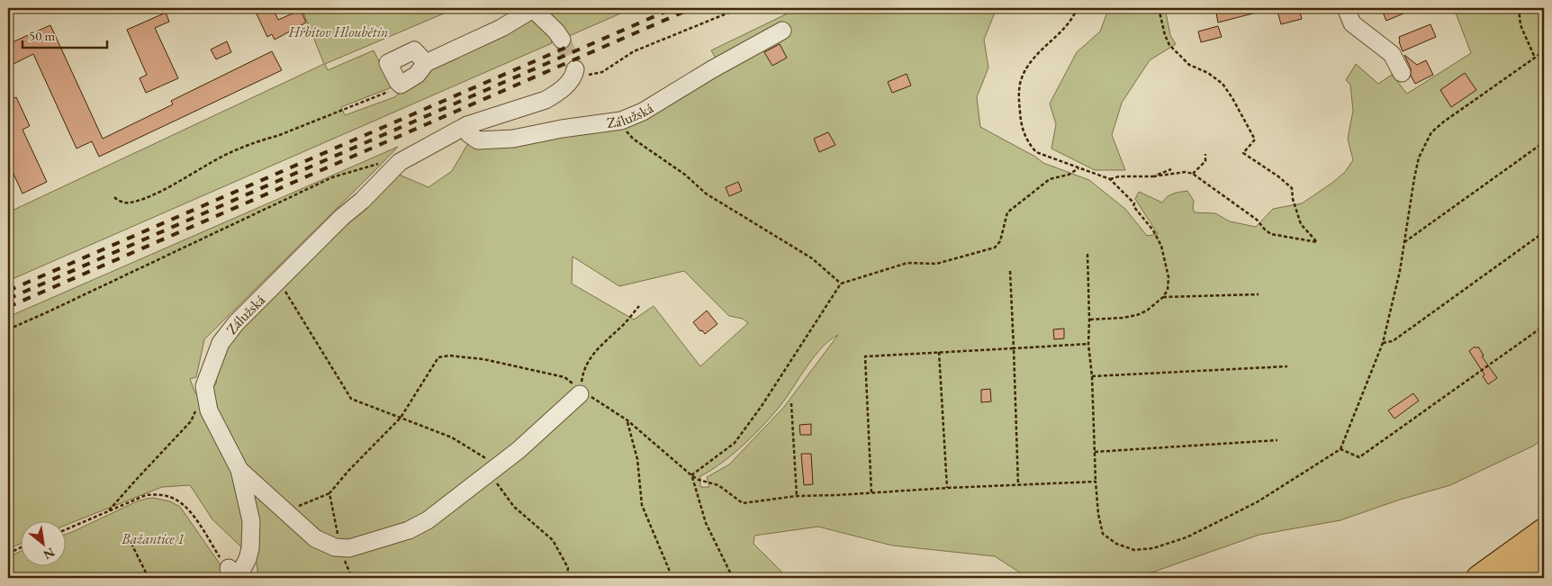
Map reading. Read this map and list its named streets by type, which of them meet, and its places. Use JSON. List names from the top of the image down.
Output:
{
  "streets": {
    "street": ["Zálužská"]
  },
  "parks": ["Hřbitov Hloubětín", "Bažantice 1"],
  "scale_bar": "50 m",
  "north": "bottom right"
}
